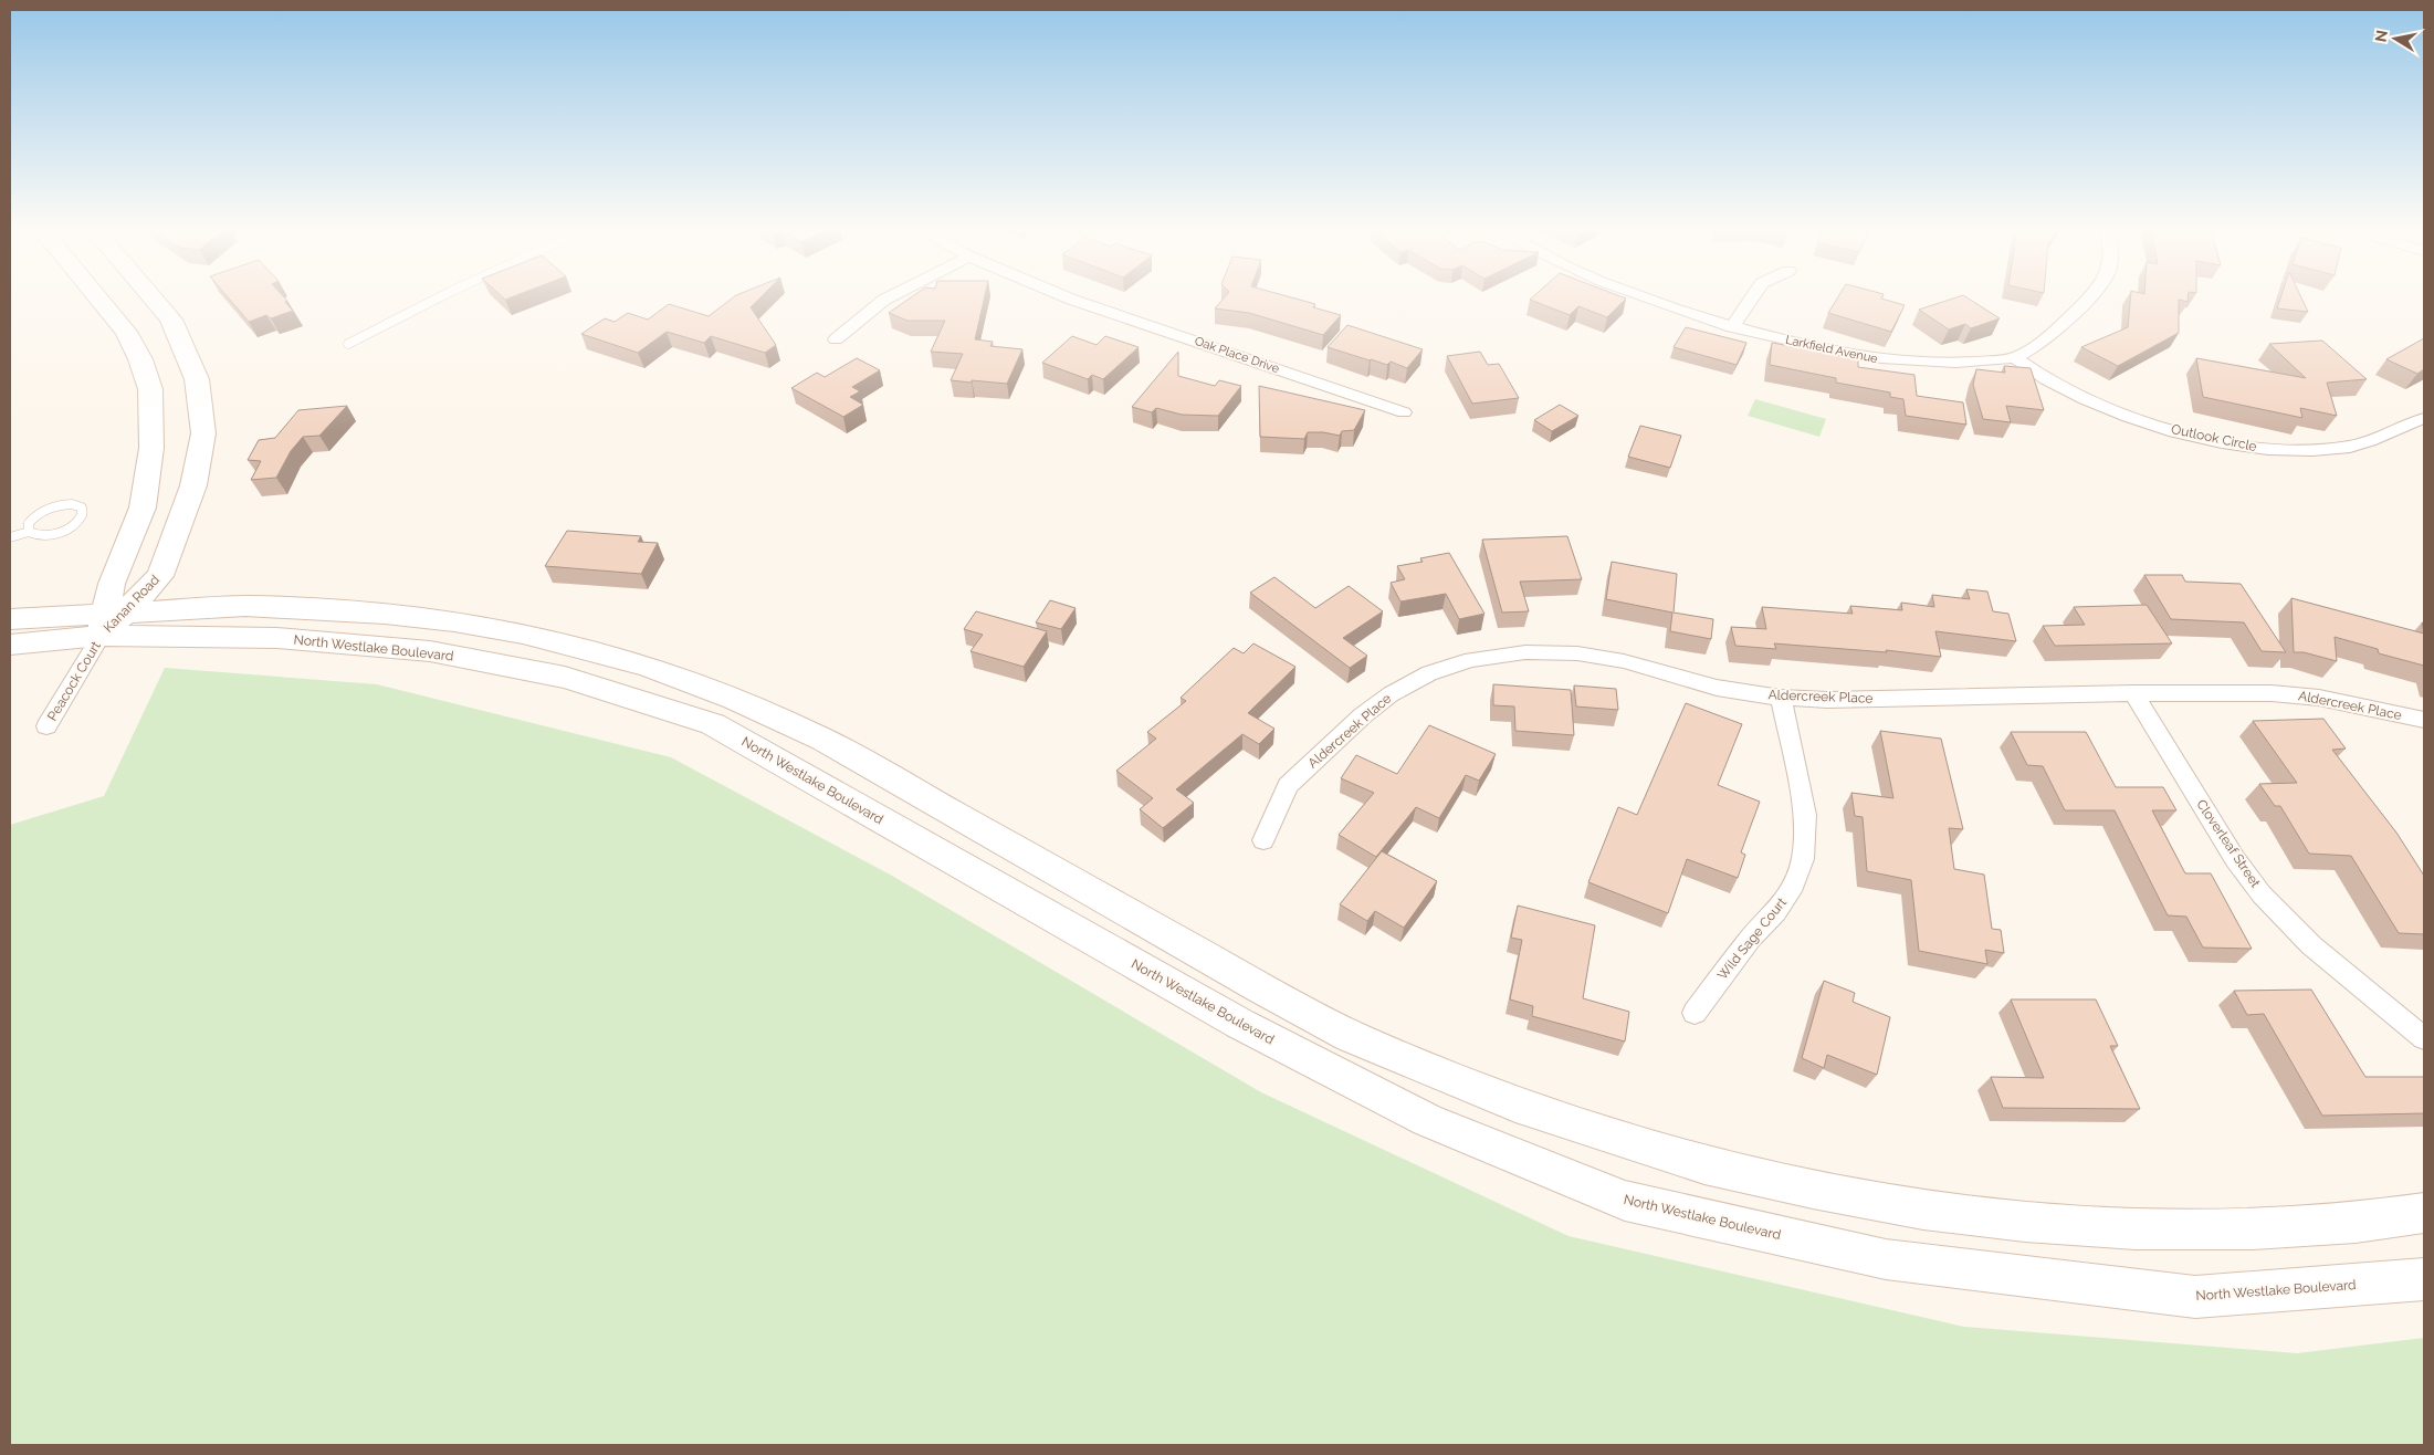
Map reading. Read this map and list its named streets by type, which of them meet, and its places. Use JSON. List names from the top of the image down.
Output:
{
  "streets": {
    "main road": ["Kanan Road", "North Westlake Boulevard"],
    "street": [
      "Larkfield Avenue",
      "Oak Place Drive",
      "Outlook Circle",
      "Peacock Court",
      "Aldercreek Place",
      "Cloverleaf Street",
      "Wild Sage Court"
    ]
  },
  "crossings": [
    ["Larkfield Avenue", "Outlook Circle"],
    ["Kanan Road", "North Westlake Boulevard"],
    ["Kanan Road", "Peacock Court"],
    ["North Westlake Boulevard", "Peacock Court"],
    ["Aldercreek Place", "Cloverleaf Street"],
    ["Aldercreek Place", "Wild Sage Court"]
  ],
  "north": "left"
}
